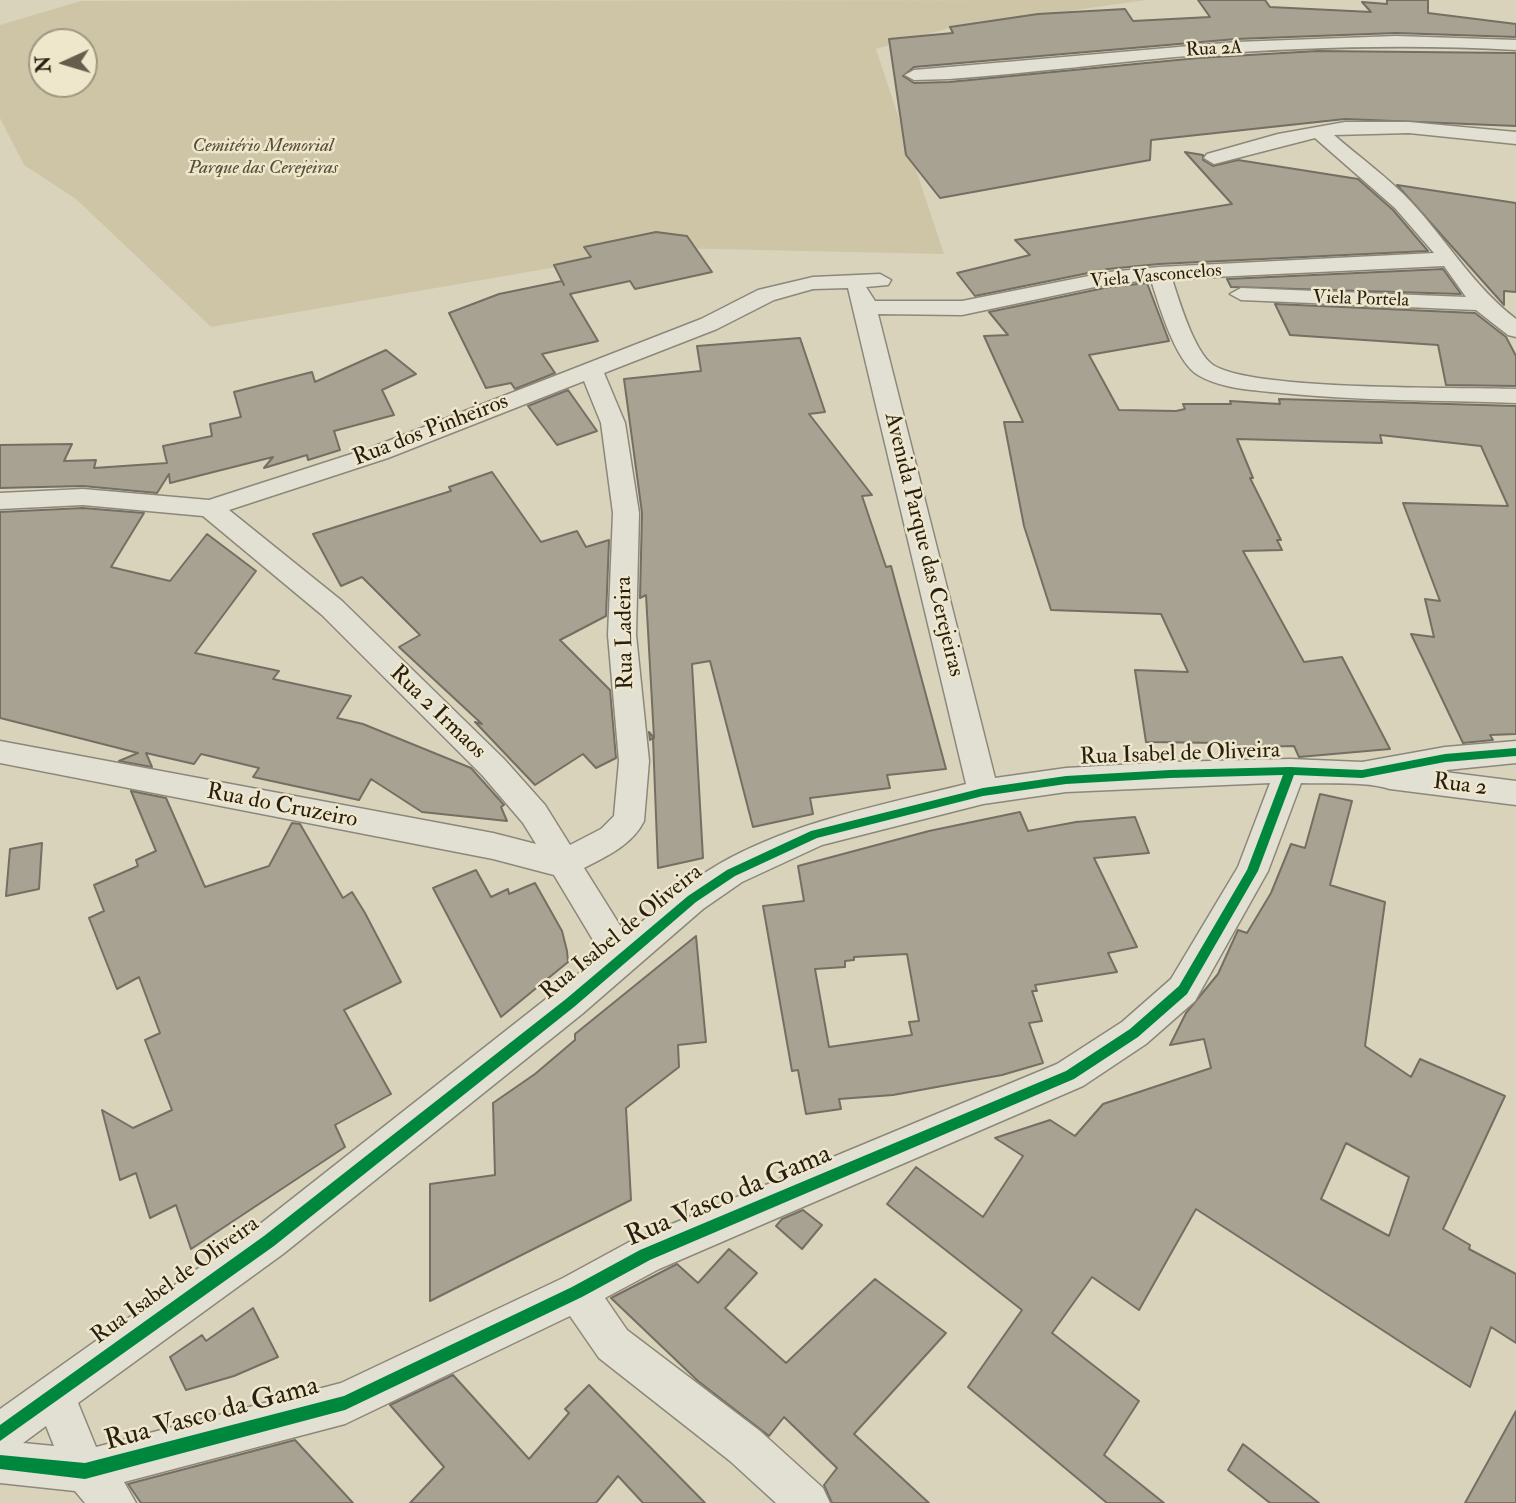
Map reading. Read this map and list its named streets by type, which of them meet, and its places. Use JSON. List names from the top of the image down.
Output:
{
  "streets": {
    "street": [
      "Rua 2A",
      "Viela Vasconcelos",
      "Viela Portela",
      "Rua dos Pinheiros",
      "Avenida Parque das Cerejeiras",
      "Rua Ladeira",
      "Rua 2 Irmaos",
      "Rua Isabel de Oliveira",
      "Rua 2",
      "Rua do Cruzeiro",
      "Rua Vasco da Gama"
    ]
  },
  "crossings": [
    ["Viela Vasconcelos", "Rua dos Pinheiros"],
    ["Viela Vasconcelos", "Avenida Parque das Cerejeiras"],
    ["Rua dos Pinheiros", "Avenida Parque das Cerejeiras"],
    ["Rua dos Pinheiros", "Rua Ladeira"],
    ["Rua dos Pinheiros", "Rua 2 Irmaos"],
    ["Avenida Parque das Cerejeiras", "Rua Isabel de Oliveira"],
    ["Rua Ladeira", "Rua 2 Irmaos"],
    ["Rua Ladeira", "Rua do Cruzeiro"],
    ["Rua 2 Irmaos", "Rua Isabel de Oliveira"],
    ["Rua 2 Irmaos", "Rua do Cruzeiro"],
    ["Rua Isabel de Oliveira", "Rua 2"],
    ["Rua Isabel de Oliveira", "Rua Vasco da Gama"]
  ],
  "parks": ["Cemitério Memorial Parque das Cerejeiras"],
  "north": "left"
}
